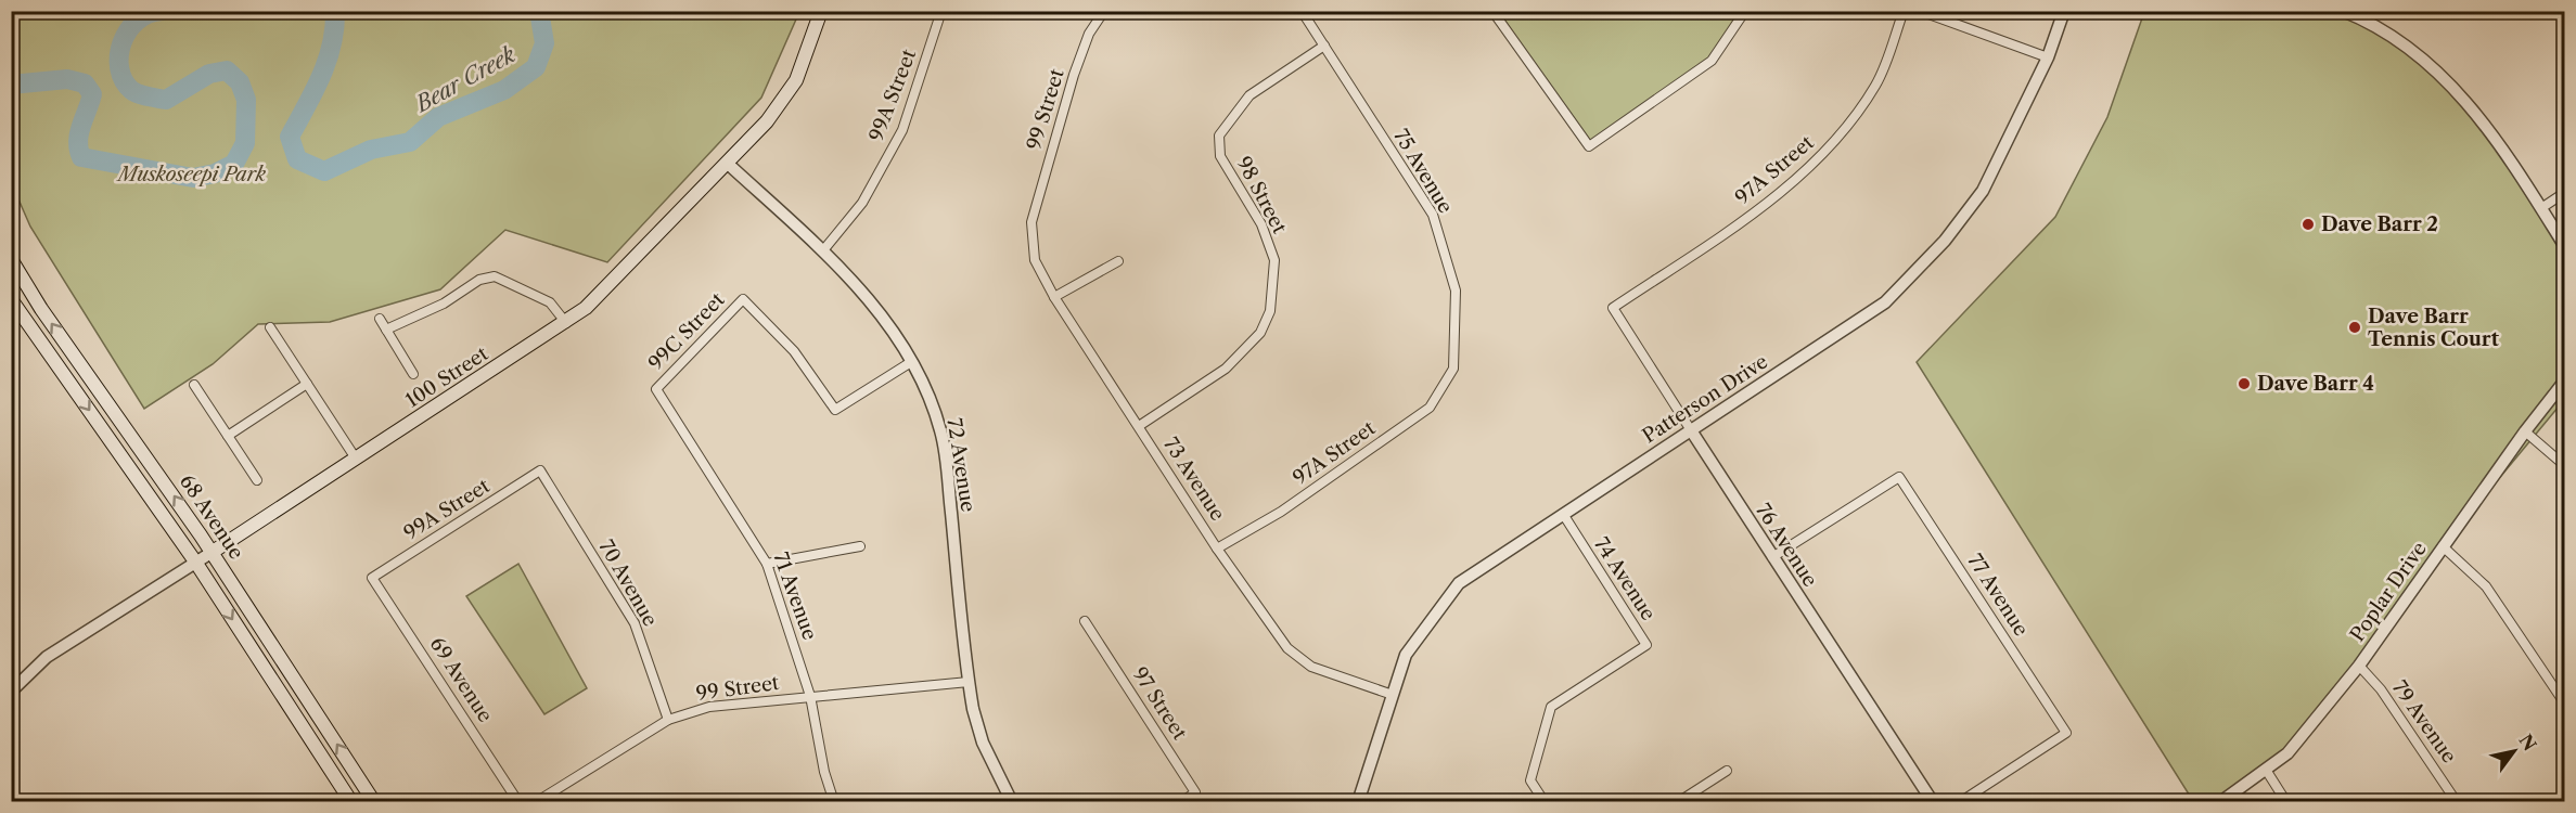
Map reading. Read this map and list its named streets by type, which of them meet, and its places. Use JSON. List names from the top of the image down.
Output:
{
  "streets": {
    "main road": ["100 Street", "68 Avenue"],
    "street": [
      "99A Street",
      "99 Street",
      "97A Street",
      "75 Avenue",
      "98 Street",
      "99C Street",
      "Patterson Drive",
      "72 Avenue",
      "73 Avenue",
      "76 Avenue",
      "74 Avenue",
      "70 Avenue",
      "Poplar Drive",
      "77 Avenue",
      "71 Avenue",
      "69 Avenue",
      "97 Street",
      "79 Avenue"
    ]
  },
  "crossings": [
    ["99A Street", "72 Avenue"],
    ["99A Street", "70 Avenue"],
    ["99A Street", "69 Avenue"],
    ["99 Street", "72 Avenue"],
    ["99 Street", "73 Avenue"],
    ["99 Street", "70 Avenue"],
    ["99 Street", "71 Avenue"],
    ["97A Street", "75 Avenue"],
    ["97A Street", "73 Avenue"],
    ["97A Street", "76 Avenue"],
    ["75 Avenue", "98 Street"],
    ["98 Street", "73 Avenue"],
    ["99C Street", "72 Avenue"],
    ["99C Street", "71 Avenue"],
    ["100 Street", "72 Avenue"],
    ["100 Street", "68 Avenue"],
    ["Patterson Drive", "73 Avenue"],
    ["Patterson Drive", "76 Avenue"],
    ["Patterson Drive", "74 Avenue"],
    ["76 Avenue", "77 Avenue"],
    ["Poplar Drive", "79 Avenue"]
  ],
  "water": ["Bear Creek"],
  "parks": ["Muskoseepi Park"],
  "places": ["Dave Barr 2", "Dave Barr Tennis Court", "Dave Barr 4"],
  "north": "top right"
}
